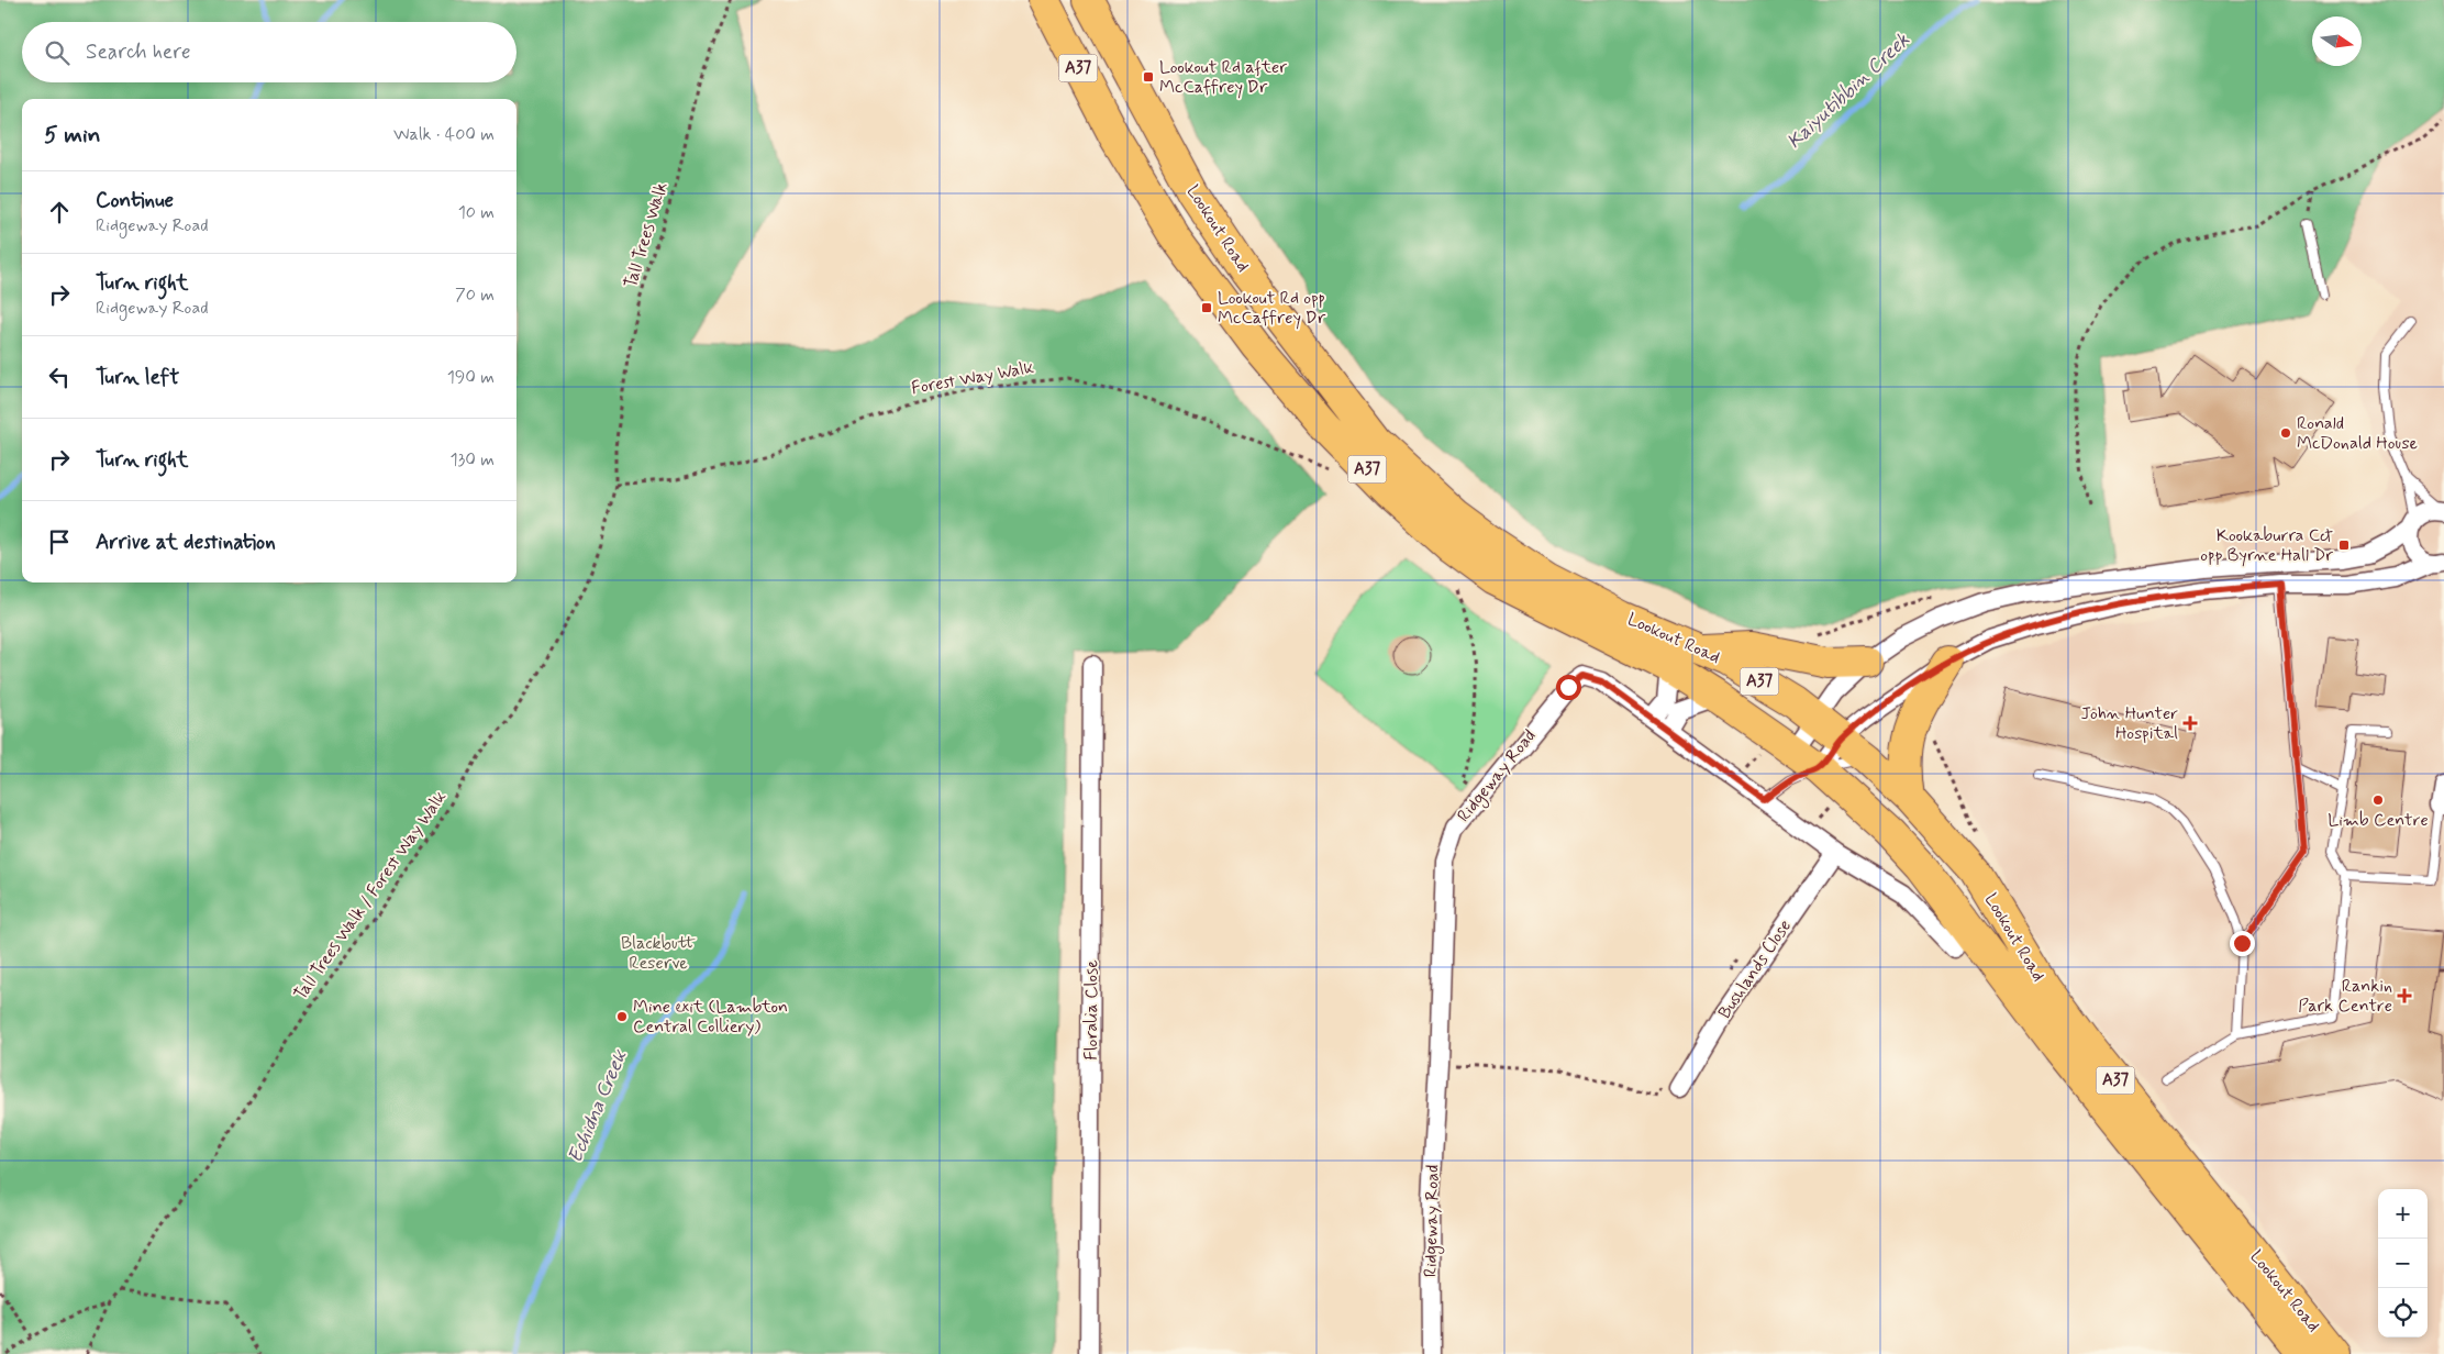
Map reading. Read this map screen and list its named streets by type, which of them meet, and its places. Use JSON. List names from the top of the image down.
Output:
{
  "streets": {
    "highway": ["A37", "Lookout Road"],
    "street": ["Ridgeway Road", "Bushlands Close", "Floralia Close"],
    "path": ["Tall Trees Walk", "Forest Way Walk", "Tall Trees Walk / Forest Way Walk"]
  },
  "crossings": [
    ["Lookout Road", "Ridgeway Road"],
    ["Tall Trees Walk", "Forest Way Walk"],
    ["Tall Trees Walk", "Tall Trees Walk / Forest Way Walk"],
    ["Forest Way Walk", "Tall Trees Walk / Forest Way Walk"],
    ["Ridgeway Road", "Bushlands Close"]
  ],
  "water": ["Kaiyutibbin Creek", "Echidna Creek"],
  "parks": ["Blackbutt Reserve"],
  "places": {
    "transit": ["Lookout Rd after McCaffrey Dr", "Lookout Rd opp McCaffrey Dr", "Kookaburra Cct opp Byrne Hall Dr"],
    "other": ["Ronald McDonald House", "Limb Centre", "Mine exit (Lambton Central Colliery)"],
    "health": ["John Hunter Hospital", "Rankin Park Centre"]
  },
  "north": "right",
  "page": {
    "search": "Search here",
    "heading": ["5 min", "Walk · 400 m"],
    "list": [
      ["Continue", "Ridgeway Road", "10 m"],
      ["Turn right", "Ridgeway Road", "70 m"],
      ["Turn left", "190 m"],
      ["Turn right", "130 m"],
      "Arrive at destination"
    ],
    "map_buttons": ["+", "−"]
  }
}
